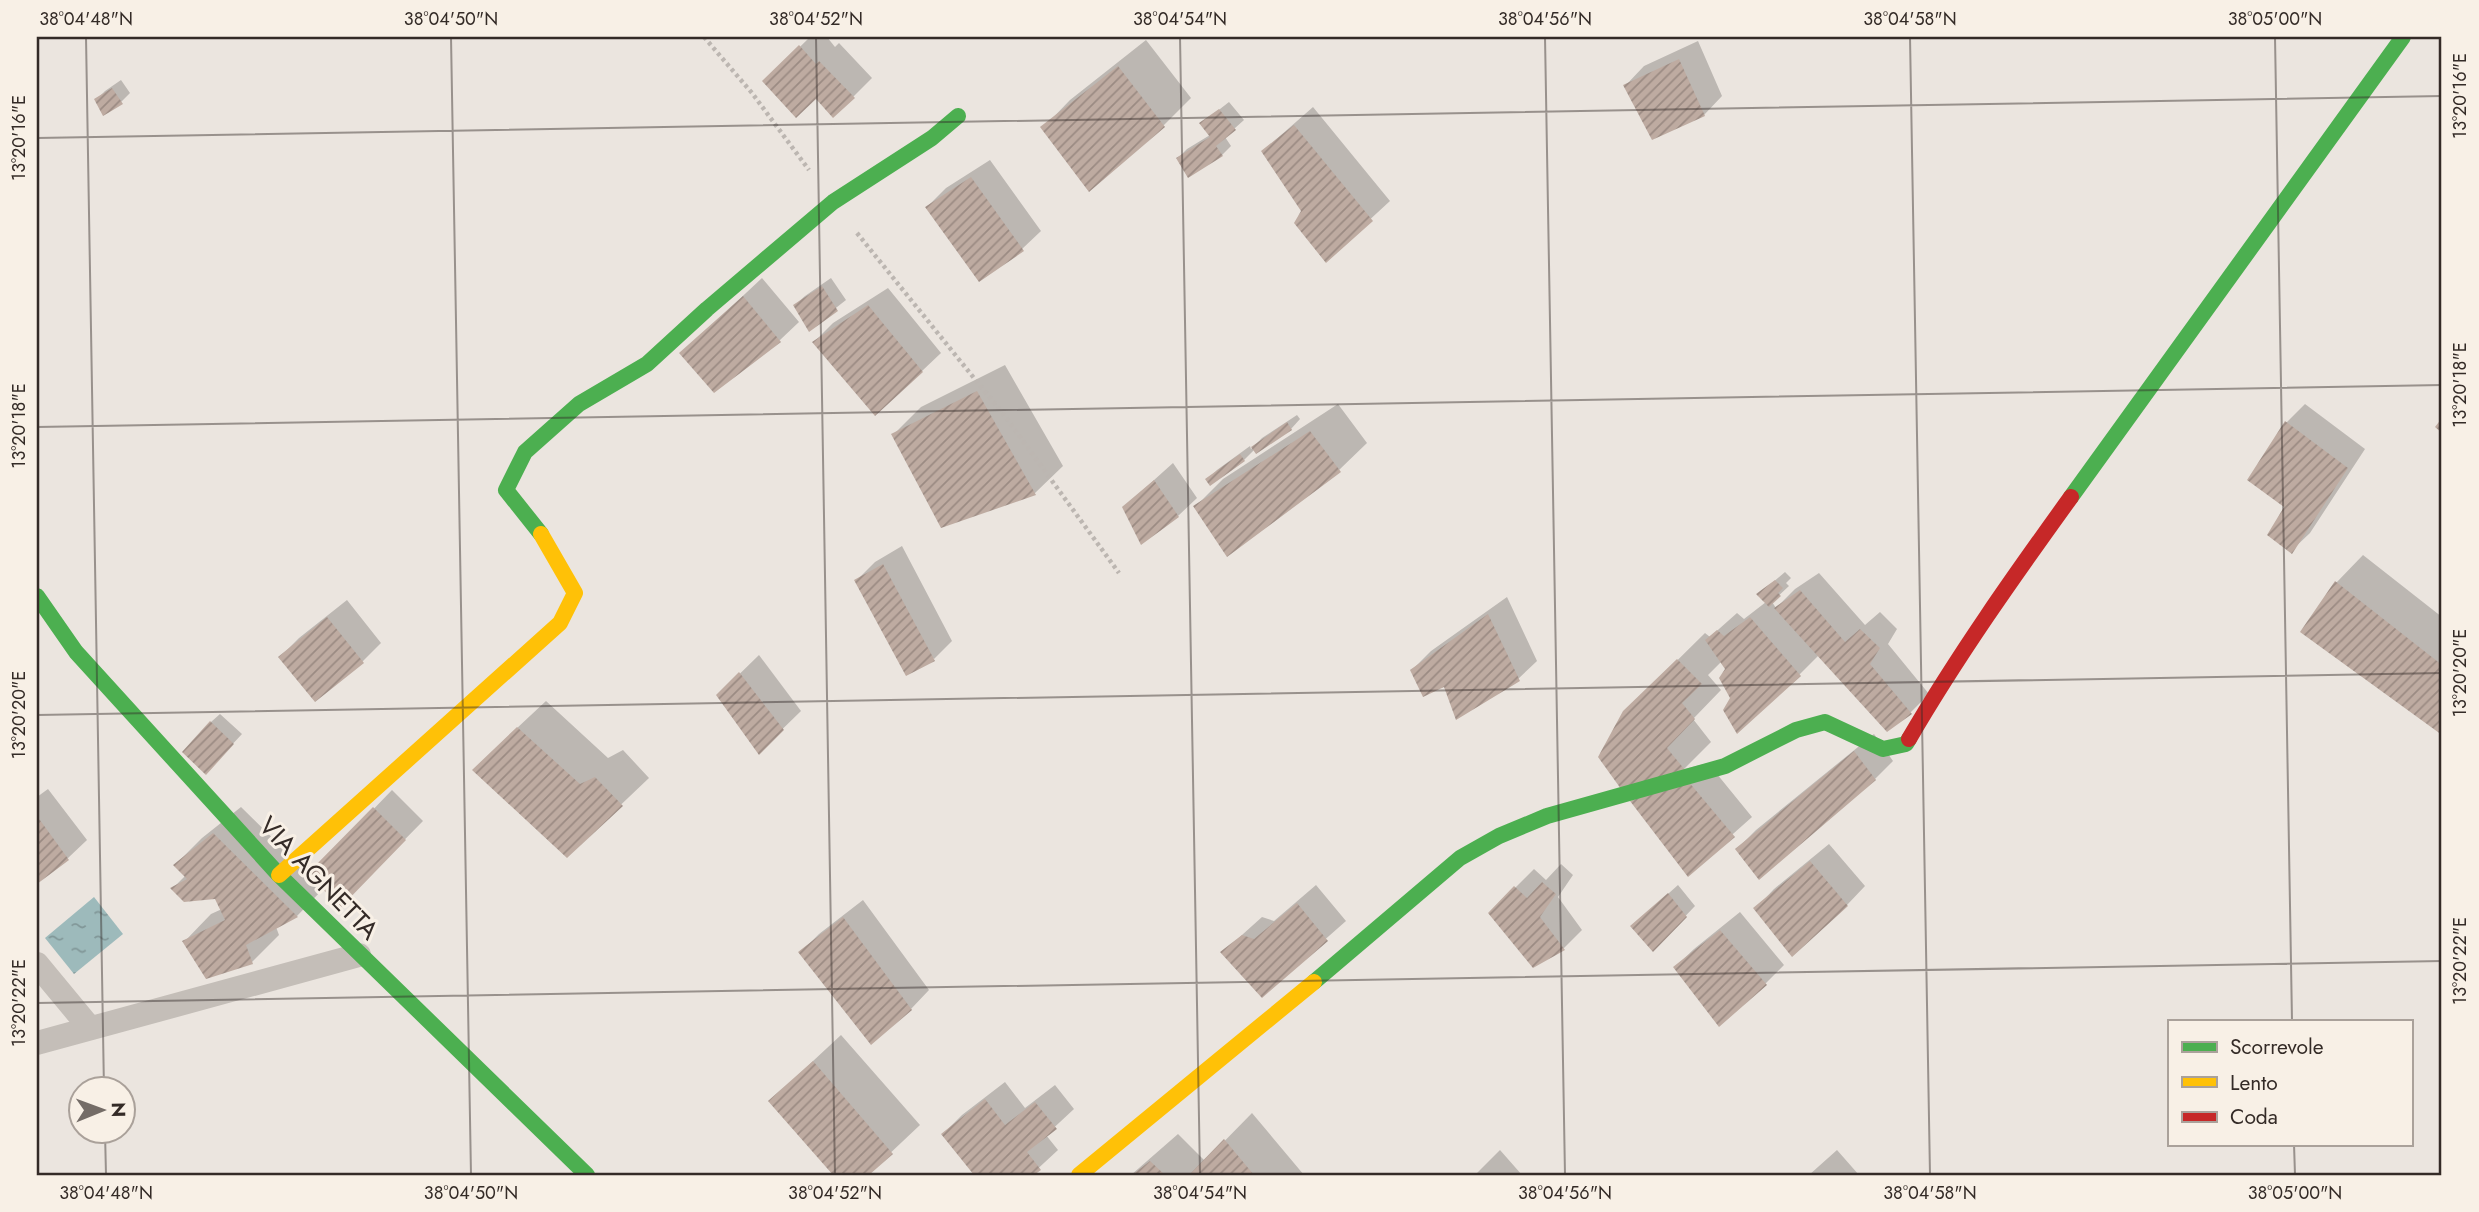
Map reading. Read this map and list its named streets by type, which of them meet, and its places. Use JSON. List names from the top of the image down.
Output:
{
  "streets": {
    "street": ["VIA AGNETTA"]
  },
  "legend": ["Scorrevole", "Lento", "Coda"],
  "north": "right",
  "coordinates": [
    "38°04'48\"N",
    "38°04'50\"N",
    "38°04'52\"N",
    "38°04'54\"N",
    "38°04'56\"N",
    "38°04'58\"N",
    "38°05'00\"N",
    "13°20'16\"E",
    "13°20'18\"E",
    "13°20'20\"E",
    "13°20'22\"E"
  ]
}
